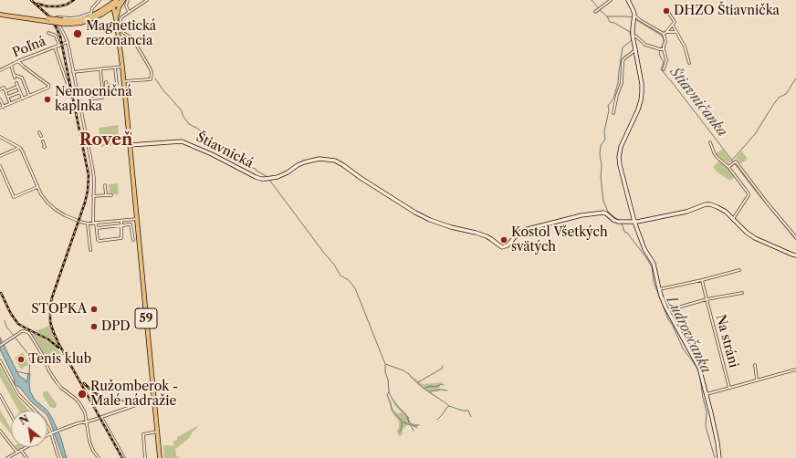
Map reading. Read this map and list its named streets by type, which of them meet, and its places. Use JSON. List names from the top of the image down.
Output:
{
  "streets": {
    "main road": ["59"],
    "street": ["Poľná", "Štiavnická", "Na stráni"]
  },
  "crossings": [
    ["Štiavnická", "59"]
  ],
  "districts": ["Roveň"],
  "water": ["Štiavničanka", "Ludrovčanka"],
  "places": [
    "DHZO Štiavnička",
    "Magnetická rezonancia",
    "Nemocničná kaplnka",
    "Kostol Všetkých svätých",
    "STOPKA",
    "DPD",
    "Tenis klub",
    "Ružomberok - Malé nádražie"
  ],
  "north": "top left"
}
